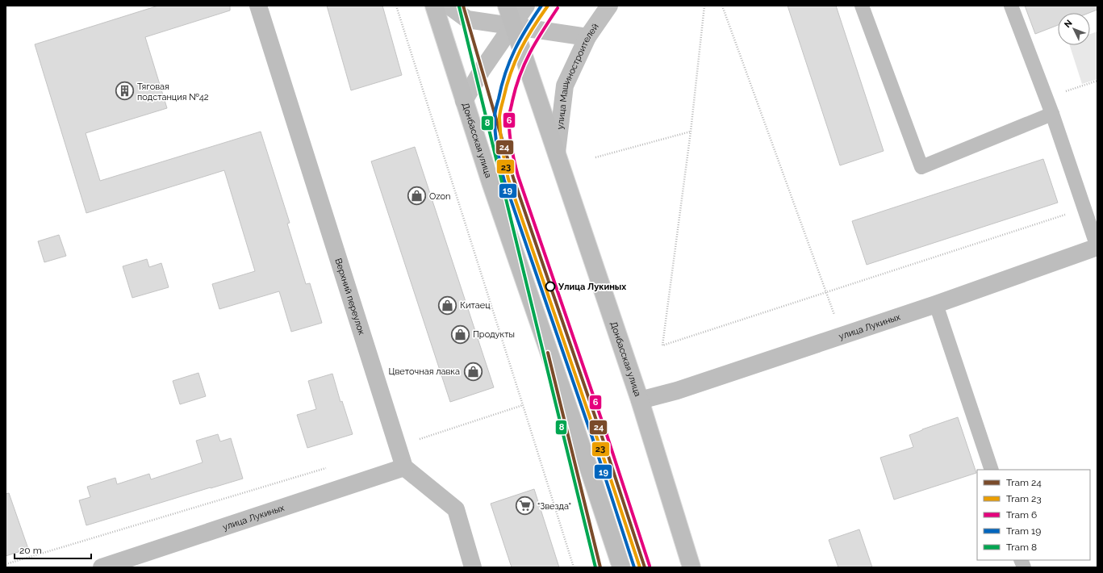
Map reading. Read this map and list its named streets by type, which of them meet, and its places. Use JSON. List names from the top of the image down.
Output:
{
  "streets": {
    "main road": ["улица Машиностроителей"],
    "street": ["Донбасская улица", "Верхний переулок", "улица Лукиных"]
  },
  "crossings": [
    ["улица Машиностроителей", "Донбасская улица"],
    ["Донбасская улица", "улица Лукиных"],
    ["Верхний переулок", "улица Лукиных"]
  ],
  "places": {
    "building": ["Тяговая подстанция №42"],
    "shop": [
      "Ozon",
      "Китаец",
      "Продукты",
      "Цветочная лавка"
    ],
    "other": ["Улица Лукиных"],
    "supermarket": ["\"Звезда\""]
  },
  "lines": [
    "tram line 24",
    "tram line 23",
    "tram line 19",
    "tram line 8",
    "tram line 6"
  ],
  "legend": [
    "Tram 24",
    "Tram 23",
    "Tram 6",
    "Tram 19",
    "Tram 8"
  ],
  "scale_bar": "20 m",
  "north": "top left"
}
